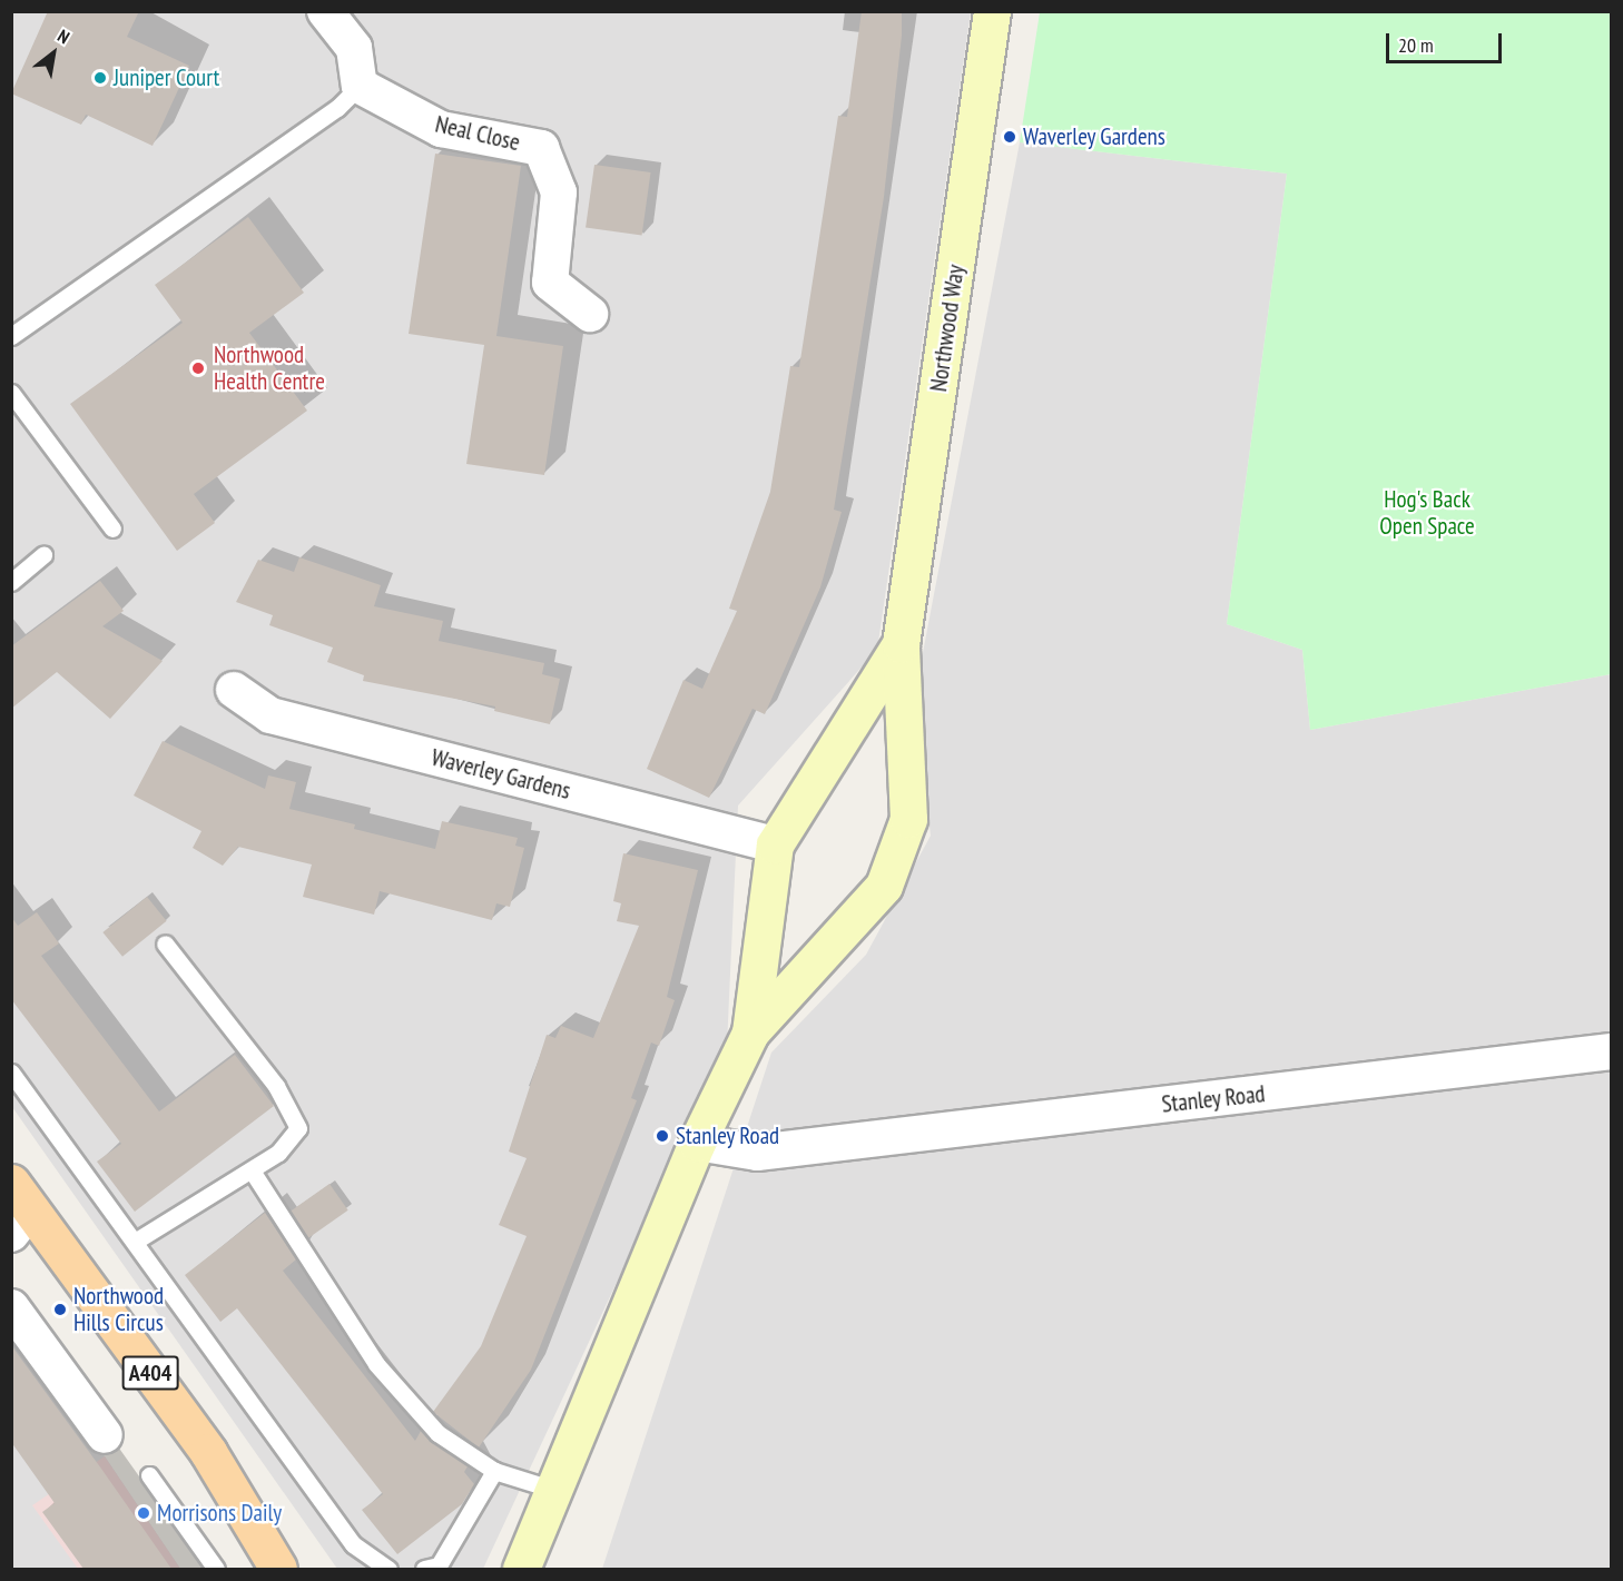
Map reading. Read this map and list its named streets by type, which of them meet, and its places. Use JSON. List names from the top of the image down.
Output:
{
  "streets": {
    "main road": ["A404"],
    "street": [
      "Neal Close",
      "Northwood Way",
      "Waverley Gardens",
      "Stanley Road"
    ]
  },
  "parks": ["Hog's Back Open Space"],
  "places": [
    "Juniper Court",
    "Waverley Gardens",
    "Northwood Health Centre",
    "Stanley Road",
    "Northwood Hills Circus",
    "Morrisons Daily"
  ],
  "scale_bar": "20 m",
  "north": "top right"
}
